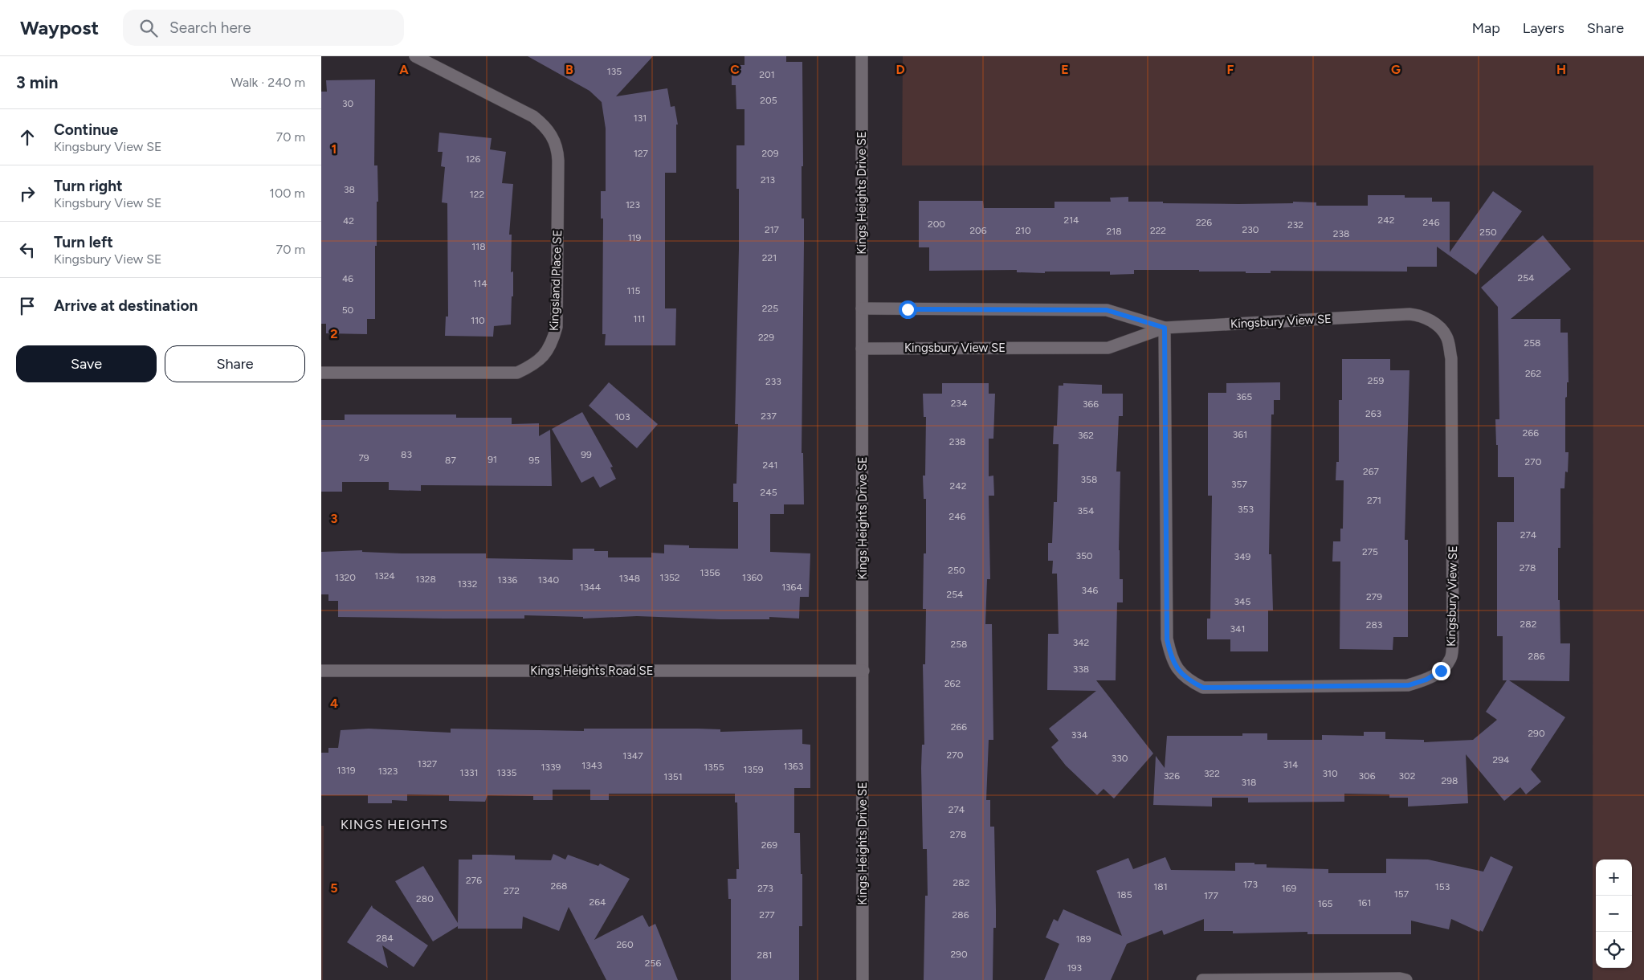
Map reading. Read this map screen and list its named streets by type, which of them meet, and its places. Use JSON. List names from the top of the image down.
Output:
{
  "streets": {
    "street": [
      "Kings Heights Drive SE",
      "Kingsland Place SE",
      "Kingsbury View SE",
      "Kings Heights Road SE"
    ]
  },
  "crossings": [
    ["Kings Heights Drive SE", "Kingsbury View SE"],
    ["Kings Heights Drive SE", "Kings Heights Road SE"]
  ],
  "districts": ["KINGS HEIGHTS"],
  "house_numbers": [
    "135",
    "201",
    "205",
    "30",
    "131",
    "127",
    "209",
    "126",
    "213",
    "38",
    "122",
    "123",
    "214",
    "242",
    "42",
    "226",
    "246",
    "200",
    "232",
    "217",
    "230",
    "206",
    "210",
    "222",
    "218",
    "250",
    "238",
    "119",
    "118",
    "221",
    "254",
    "46",
    "114",
    "115",
    "225",
    "50",
    "111",
    "110",
    "229",
    "258",
    "262",
    "259",
    "233",
    "365",
    "234",
    "366",
    "263",
    "237",
    "103",
    "266",
    "361",
    "362",
    "238",
    "83",
    "99",
    "79",
    "91",
    "87",
    "95",
    "270",
    "241",
    "267",
    "358",
    "357",
    "242",
    "245",
    "271",
    "353",
    "354",
    "246",
    "274",
    "275",
    "350",
    "349",
    "278",
    "250",
    "1356",
    "1324",
    "1320",
    "1352",
    "1360",
    "1348",
    "1328",
    "1336",
    "1340",
    "1332",
    "1344",
    "1364",
    "346",
    "254",
    "279",
    "345",
    "282",
    "283",
    "341",
    "342",
    "258",
    "286",
    "338",
    "262",
    "266",
    "290",
    "334",
    "270",
    "1347",
    "330",
    "294",
    "1327",
    "314",
    "1343",
    "1363",
    "1339",
    "1355",
    "1359",
    "1319",
    "1323",
    "1331",
    "1335",
    "322",
    "310",
    "326",
    "306",
    "302",
    "1351",
    "298",
    "318",
    "274",
    "278",
    "269",
    "276",
    "282",
    "173",
    "268",
    "181",
    "153",
    "273",
    "169",
    "272",
    "157",
    "185",
    "177",
    "280",
    "264",
    "161",
    "165",
    "277",
    "286",
    "284",
    "189",
    "260",
    "290",
    "281",
    "256",
    "193"
  ],
  "page": {
    "header": "Waypost",
    "search": "Search here",
    "nav": ["Map", "Layers", "Share"],
    "heading": ["3 min", "Walk · 240 m"],
    "list": [
      ["Continue", "Kingsbury View SE", "70 m"],
      ["Turn right", "Kingsbury View SE", "100 m"],
      ["Turn left", "Kingsbury View SE", "70 m"],
      "Arrive at destination"
    ],
    "buttons": ["Save", "Share"],
    "map_buttons": ["+", "−"]
  },
  "grid": {
    "columns": [
      "A",
      "B",
      "C",
      "D",
      "E",
      "F",
      "G",
      "H"
    ],
    "rows": [
      "1",
      "2",
      "3",
      "4",
      "5"
    ]
  }
}
